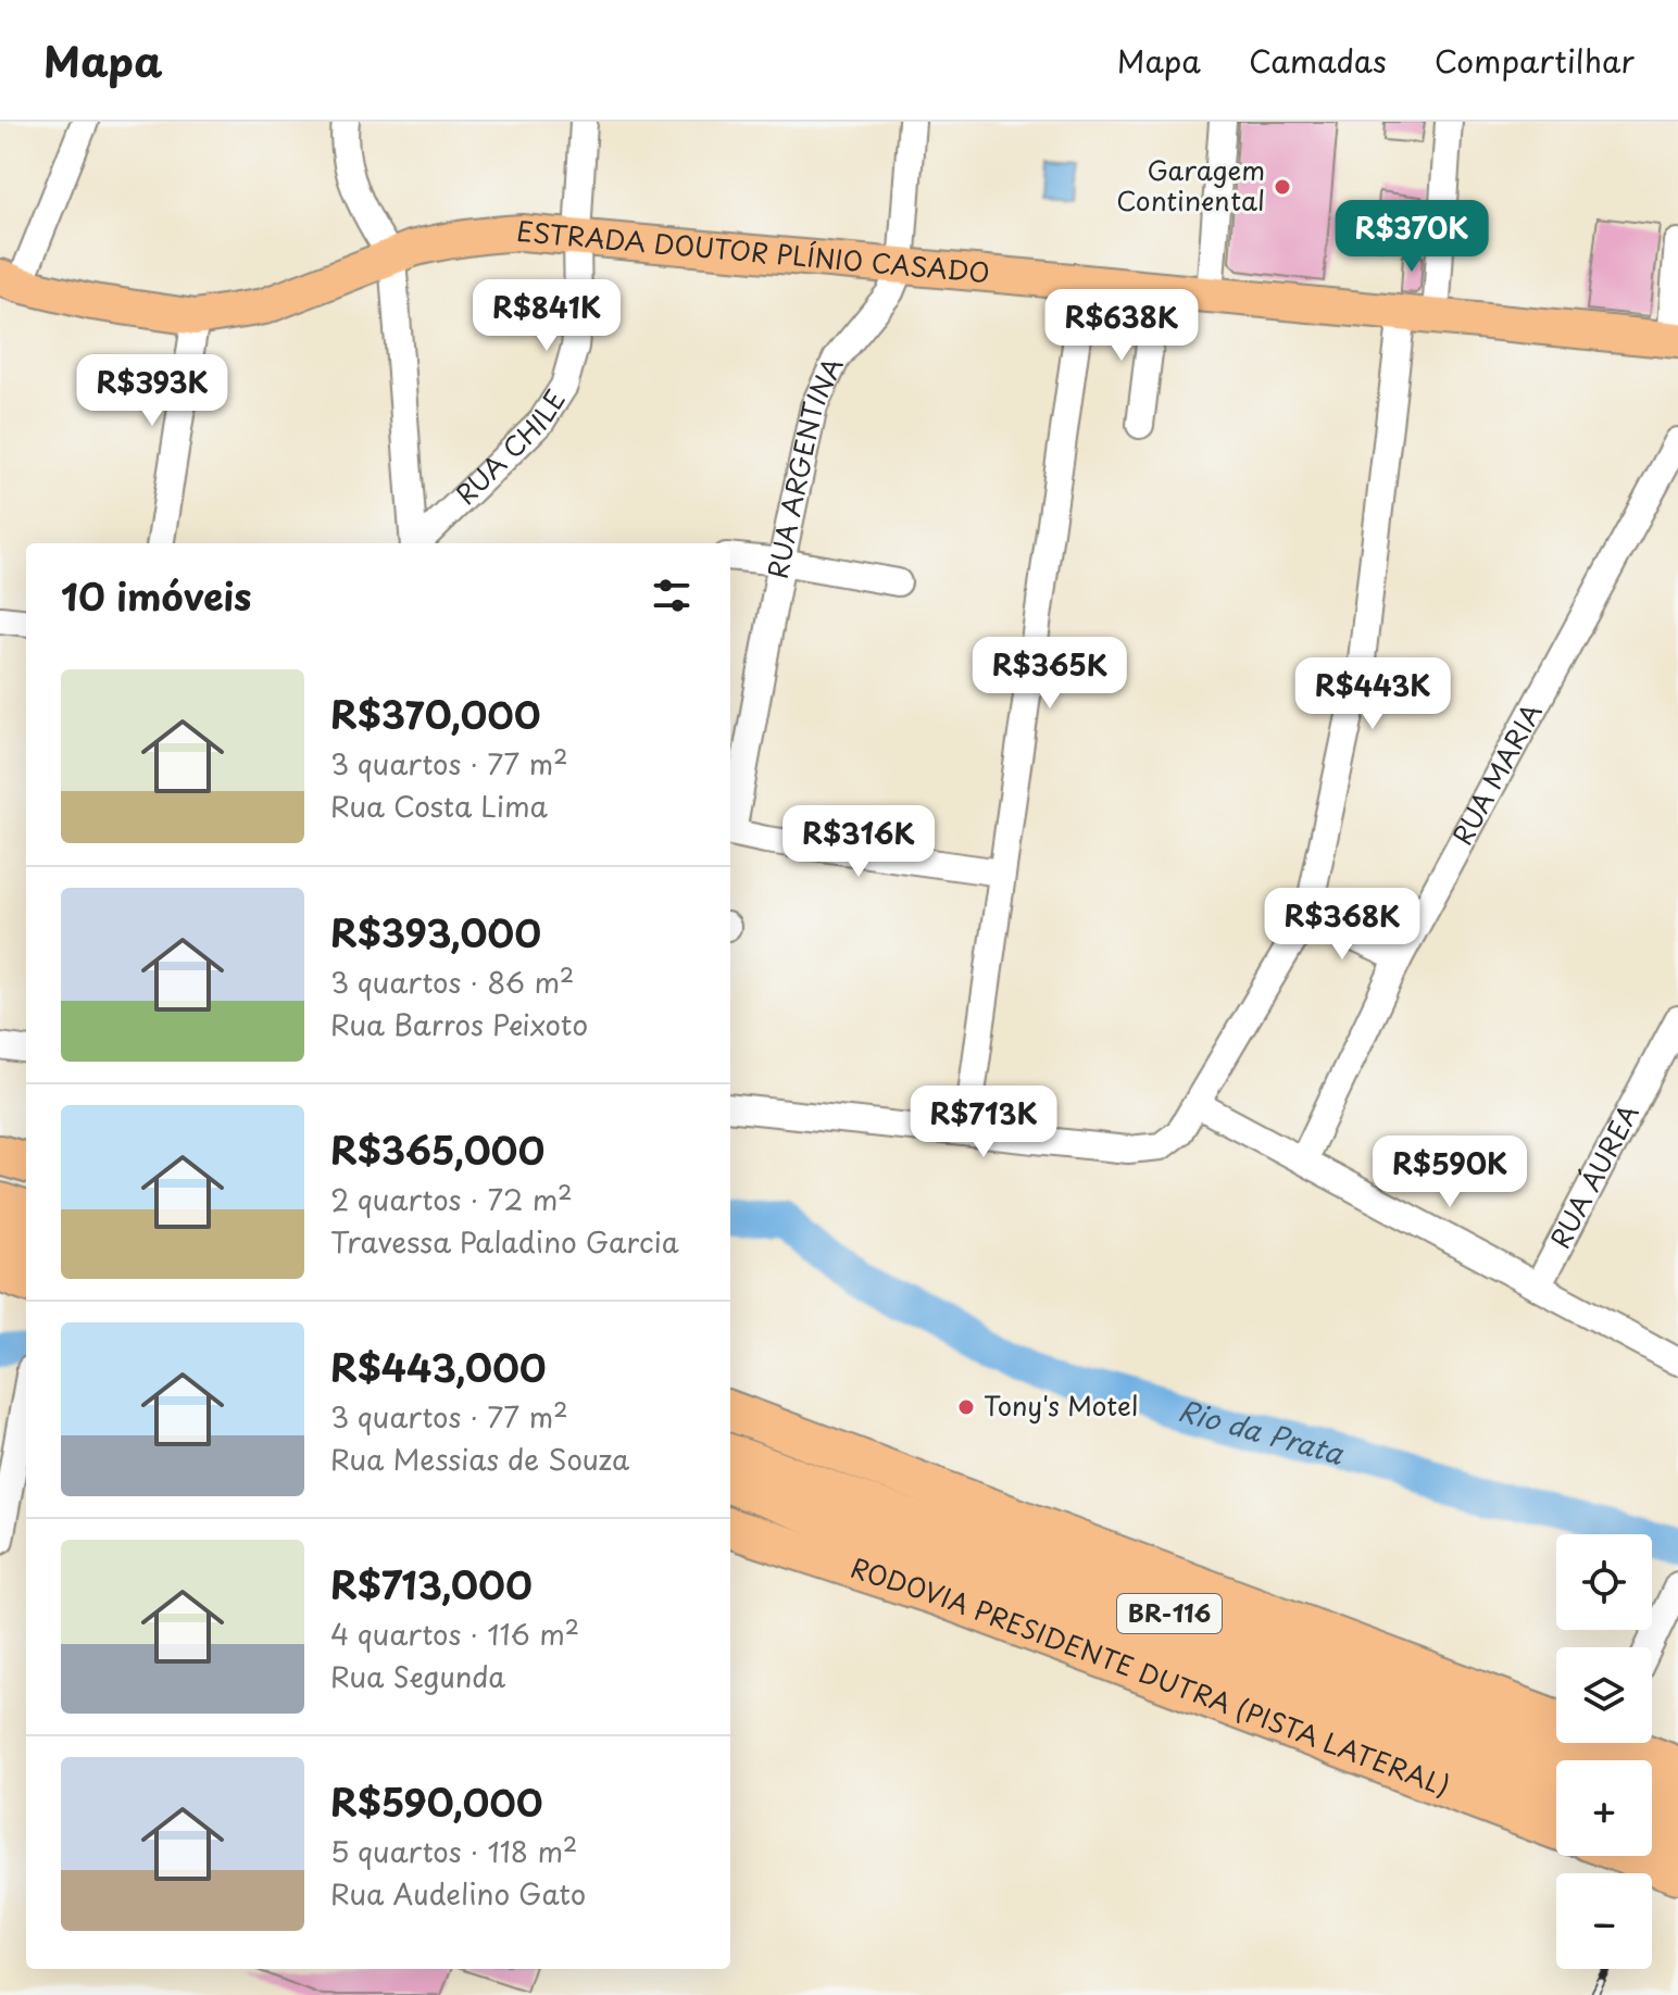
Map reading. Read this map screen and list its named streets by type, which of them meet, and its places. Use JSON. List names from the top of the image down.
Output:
{
  "streets": {
    "highway": ["BR-116", "RODOVIA PRESIDENTE DUTRA (PISTA LATERAL)"],
    "main road": ["ESTRADA DOUTOR PLÍNIO CASADO"],
    "street": [
      "RUA CHILE",
      "RUA ARGENTINA",
      "RUA MARIA",
      "RUA ÁUREA"
    ]
  },
  "crossings": [
    ["ESTRADA DOUTOR PLÍNIO CASADO", "RUA CHILE"],
    ["ESTRADA DOUTOR PLÍNIO CASADO", "RUA ARGENTINA"]
  ],
  "water": ["Rio da Prata"],
  "places": ["Garagem Continental", "Tony's Motel"],
  "page": {
    "header": "Mapa",
    "nav": ["Mapa", "Camadas", "Compartilhar"],
    "price": [
      "R$370K",
      "R$841K",
      "R$638K",
      "R$393K",
      "R$365K",
      "R$443K",
      "R$316K",
      "R$368K",
      "R$713K",
      "R$590K"
    ],
    "heading": "10 imóveis",
    "list": [
      {
        "name": "R$370,000",
        "note": "3 quartos · 77 m² · Rua Costa Lima"
      },
      {
        "name": "R$393,000",
        "note": "3 quartos · 86 m² · Rua Barros Peixoto"
      },
      {
        "name": "R$365,000",
        "note": "2 quartos · 72 m² · Travessa Paladino Garcia"
      },
      {
        "name": "R$443,000",
        "note": "3 quartos · 77 m² · Rua Messias de Souza"
      },
      {
        "name": "R$713,000",
        "note": "4 quartos · 116 m² · Rua Segunda"
      },
      {
        "name": "R$590,000",
        "note": "5 quartos · 118 m² · Rua Audelino Gato"
      }
    ],
    "map_buttons": ["+", "−"]
  }
}
